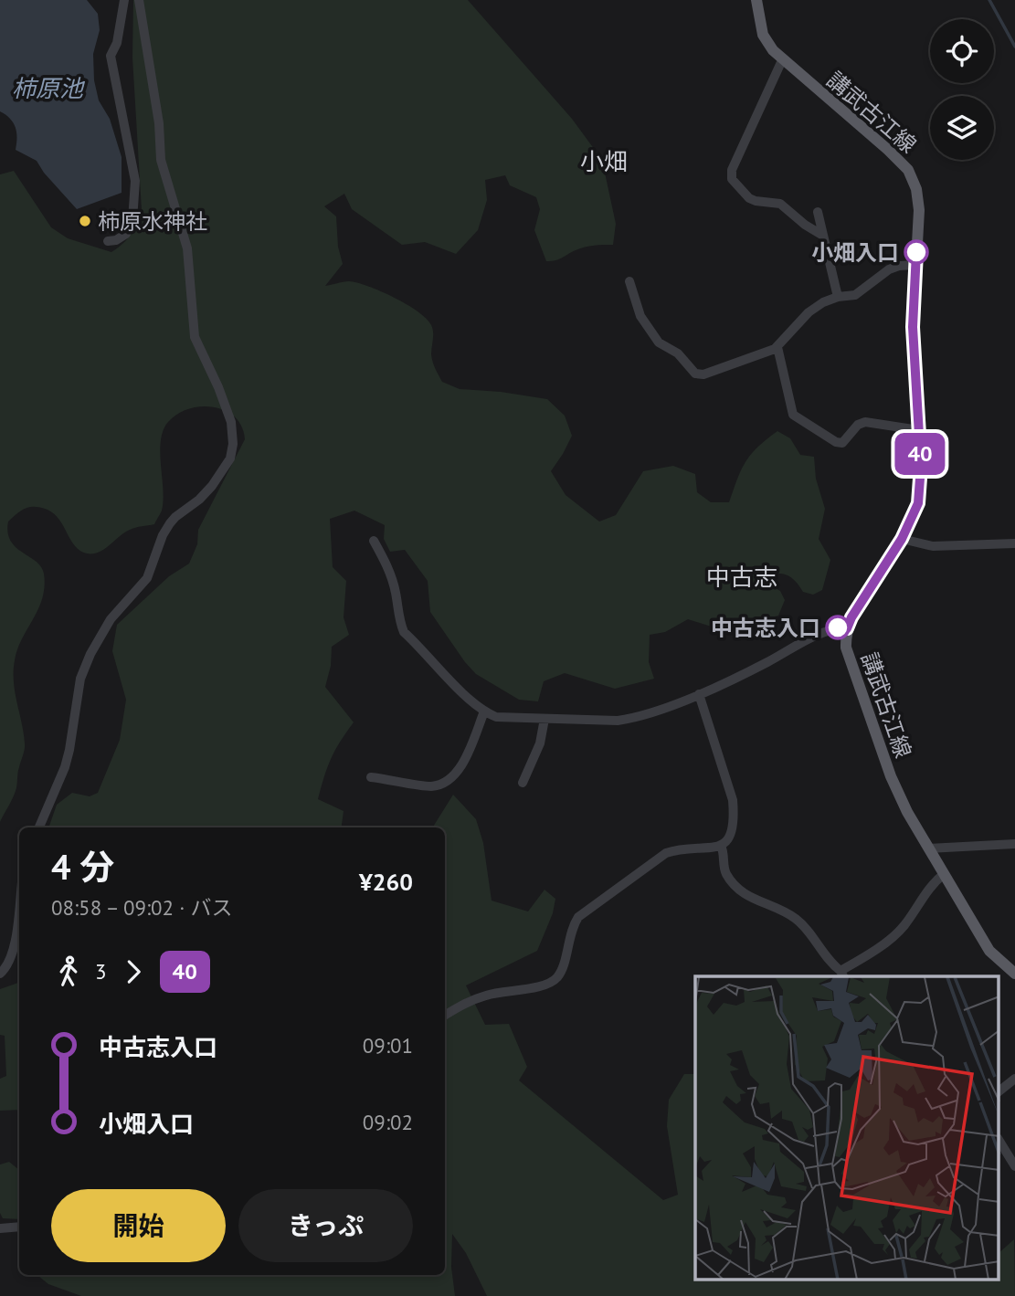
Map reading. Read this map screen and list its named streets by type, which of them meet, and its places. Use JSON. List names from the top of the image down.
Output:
{
  "streets": {
    "main road": ["講武古江線"]
  },
  "districts": ["小畑", "中古志"],
  "water": ["柿原池"],
  "places": ["柿原水神社", "小畑入口", "中古志入口"],
  "lines": ["bus line 40"],
  "page": {
    "on_map": "40",
    "heading": ["4 分", "08:58 – 09:02 · バス", "¥260"],
    "legs": ["3", "40"],
    "list": [
      {
        "name": "中古志入口",
        "value": "09:01"
      },
      {
        "name": "小畑入口",
        "value": "09:02"
      }
    ],
    "buttons": ["開始", "きっぷ"]
  }
}
